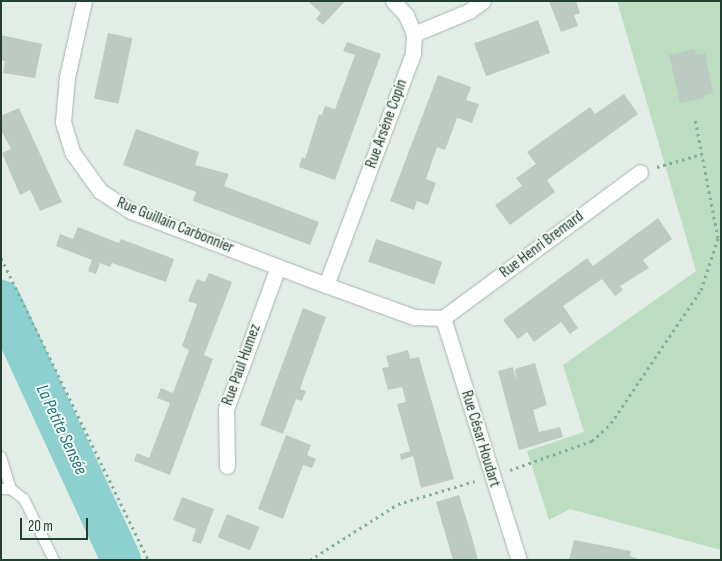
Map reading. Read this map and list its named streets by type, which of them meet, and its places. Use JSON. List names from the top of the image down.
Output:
{
  "streets": {
    "street": [
      "Rue Arsène Copin",
      "Rue Guillain Carbonnier",
      "Rue Henri Bremard",
      "Rue Paul Humez",
      "Rue César Houdart"
    ]
  },
  "crossings": [
    ["Rue Arsène Copin", "Rue Guillain Carbonnier"],
    ["Rue Guillain Carbonnier", "Rue Henri Bremard"],
    ["Rue Guillain Carbonnier", "Rue Paul Humez"],
    ["Rue Guillain Carbonnier", "Rue César Houdart"],
    ["Rue Henri Bremard", "Rue César Houdart"]
  ],
  "water": ["La Petite Sensée"],
  "scale_bar": "20 m"
}
